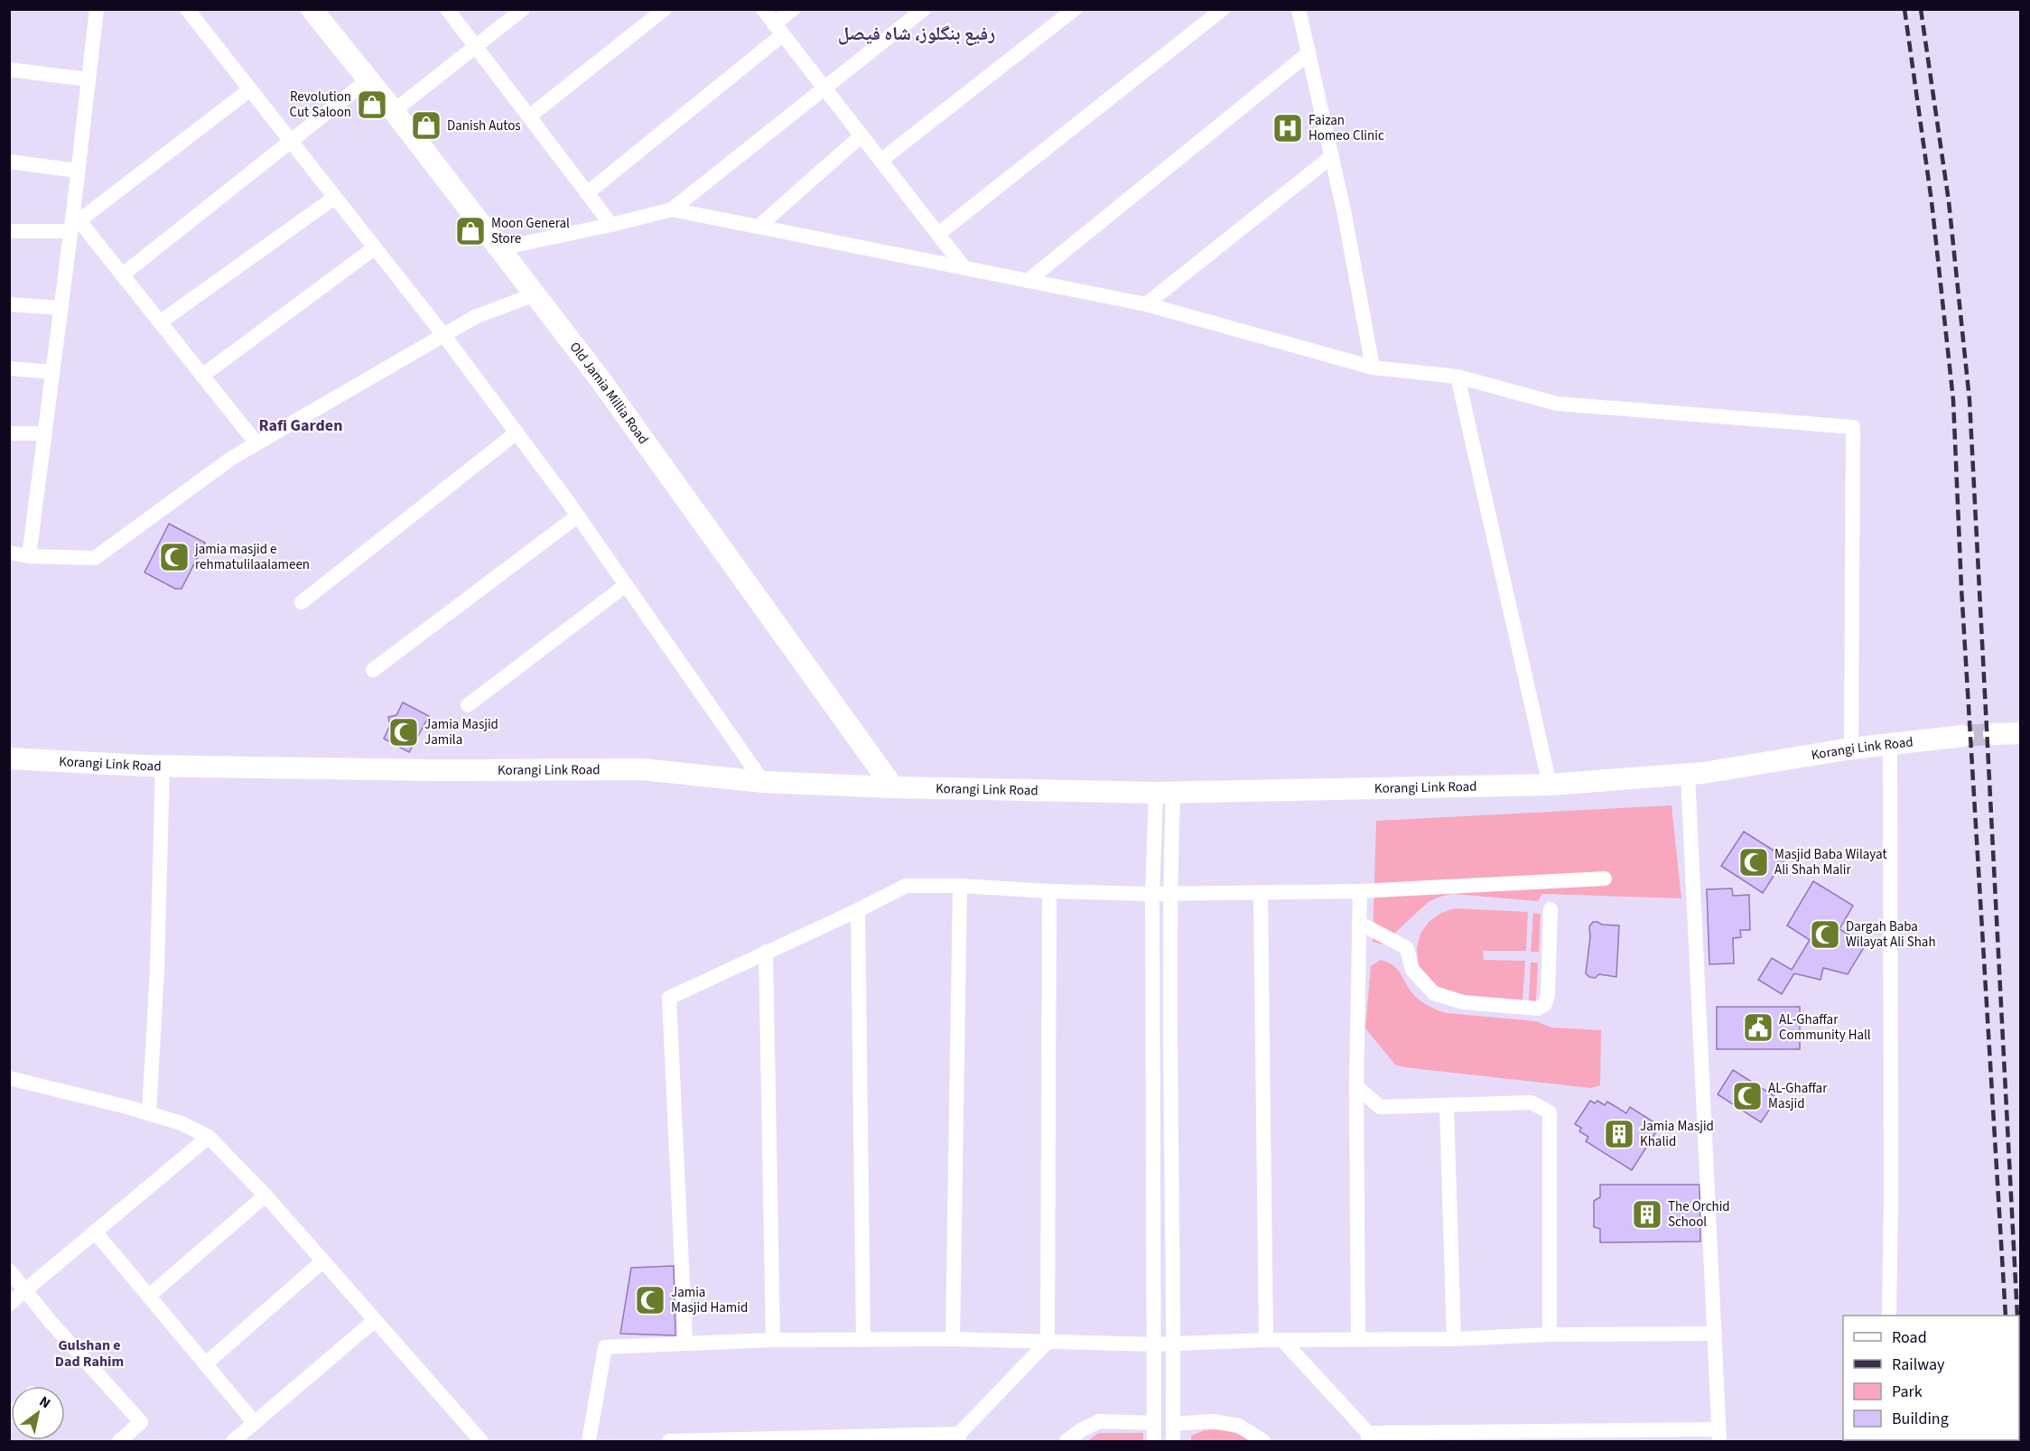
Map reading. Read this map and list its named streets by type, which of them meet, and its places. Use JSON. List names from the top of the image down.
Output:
{
  "streets": {
    "main road": ["Old Jamia Millia Road", "Korangi Link Road"]
  },
  "crossings": [
    ["Old Jamia Millia Road", "Korangi Link Road"]
  ],
  "districts": ["رفیع بنگلوز، شاہ فیصل", "Rafi Garden", "Gulshan e Dad Rahim"],
  "places": {
    "shop": ["Revolution Cut Saloon", "Danish Autos", "Moon General Store"],
    "hospital": ["Faizan Homeo Clinic"],
    "mosque": [
      "jamia masjid e rehmatulilaalameen",
      "Jamia Masjid Jamila",
      "Masjid Baba Wilayat Ali Shah Malir",
      "Dargah Baba Wilayat Ali Shah",
      "AL-Ghaffar Masjid",
      "Jamia Masjid Hamid"
    ],
    "public building": ["AL-Ghaffar Community Hall"],
    "building": ["Jamia Masjid Khalid", "The Orchid School"]
  },
  "legend": [
    "Road",
    "Railway",
    "Park",
    "Building"
  ],
  "north": "top right"
}
